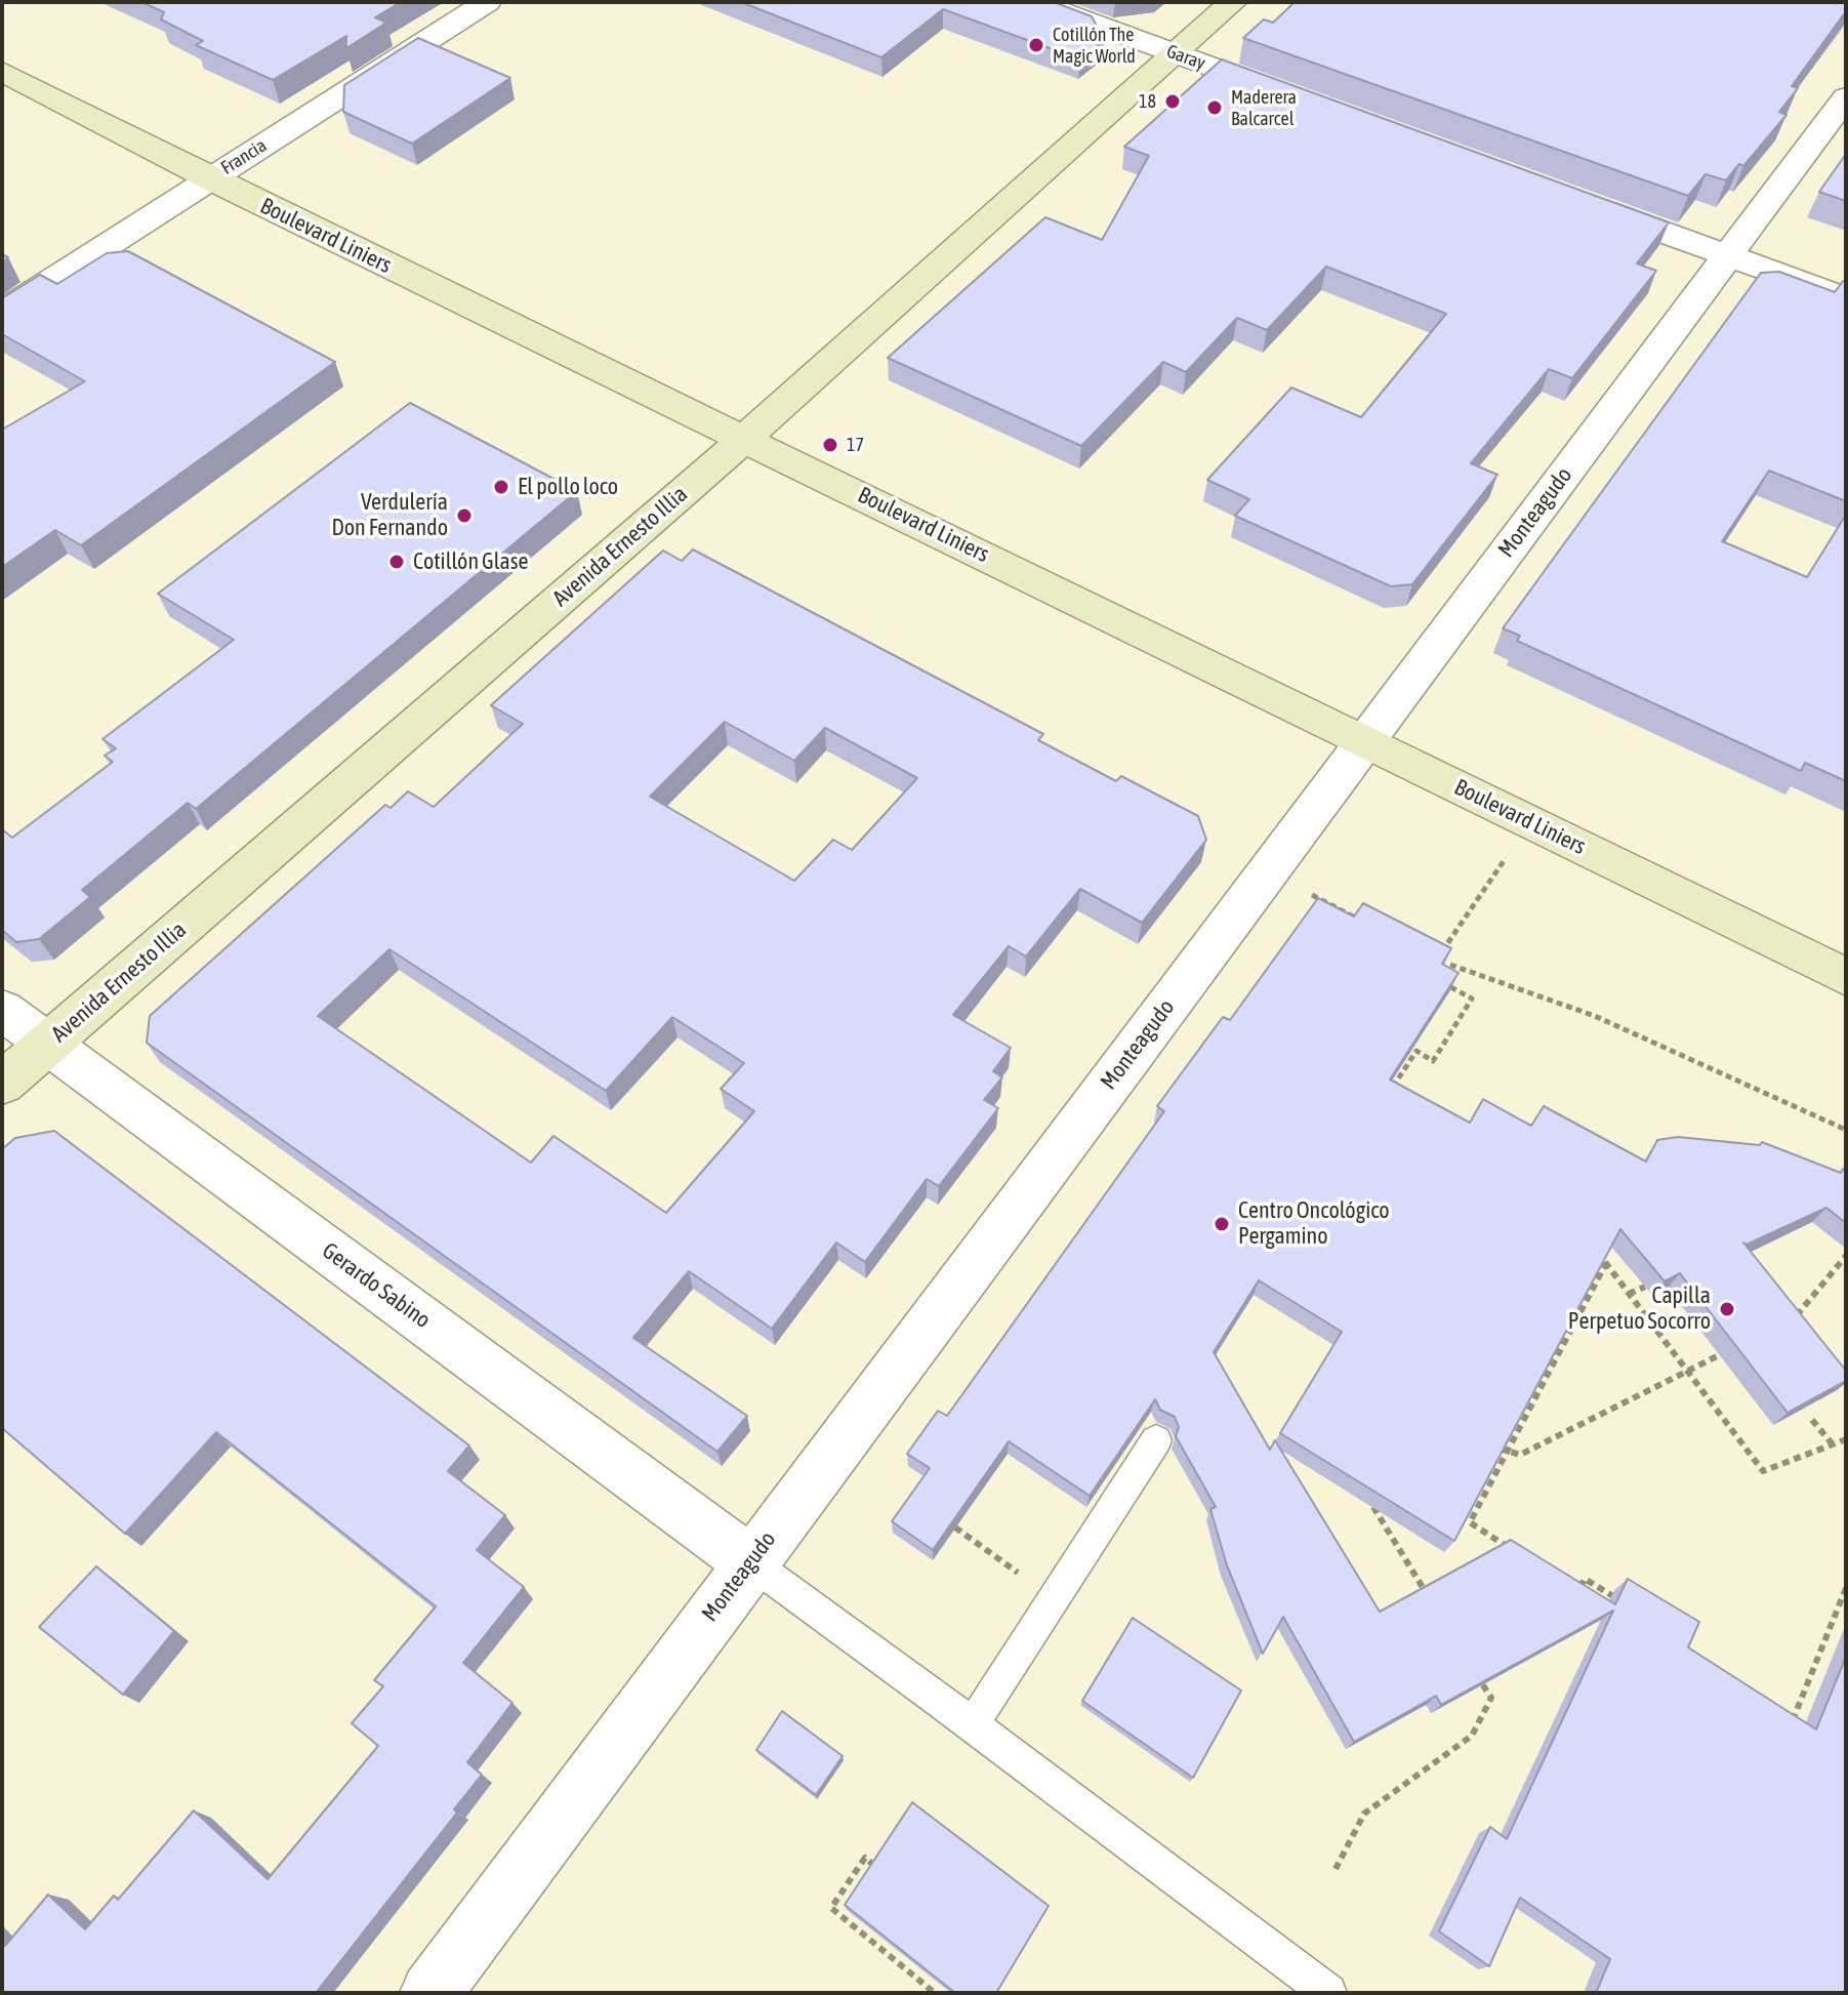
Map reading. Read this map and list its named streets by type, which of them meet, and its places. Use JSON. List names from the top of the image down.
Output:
{
  "streets": {
    "main road": ["Boulevard Liniers", "Avenida Ernesto Illia"],
    "street": [
      "Garay",
      "Francia",
      "Monteagudo",
      "Gerardo Sabino"
    ]
  },
  "crossings": [
    ["Garay", "Avenida Ernesto Illia"],
    ["Francia", "Boulevard Liniers"],
    ["Boulevard Liniers", "Monteagudo"],
    ["Boulevard Liniers", "Avenida Ernesto Illia"],
    ["Monteagudo", "Gerardo Sabino"],
    ["Avenida Ernesto Illia", "Gerardo Sabino"]
  ],
  "places": [
    "Cotillón The Magic World",
    "18",
    "Maderera Balcarcel",
    "17",
    "El pollo loco",
    "Verdulería Don Fernando",
    "Cotillón Glase",
    "Centro Oncológico Pergamino",
    "Capilla Perpetuo Socorro"
  ]
}
